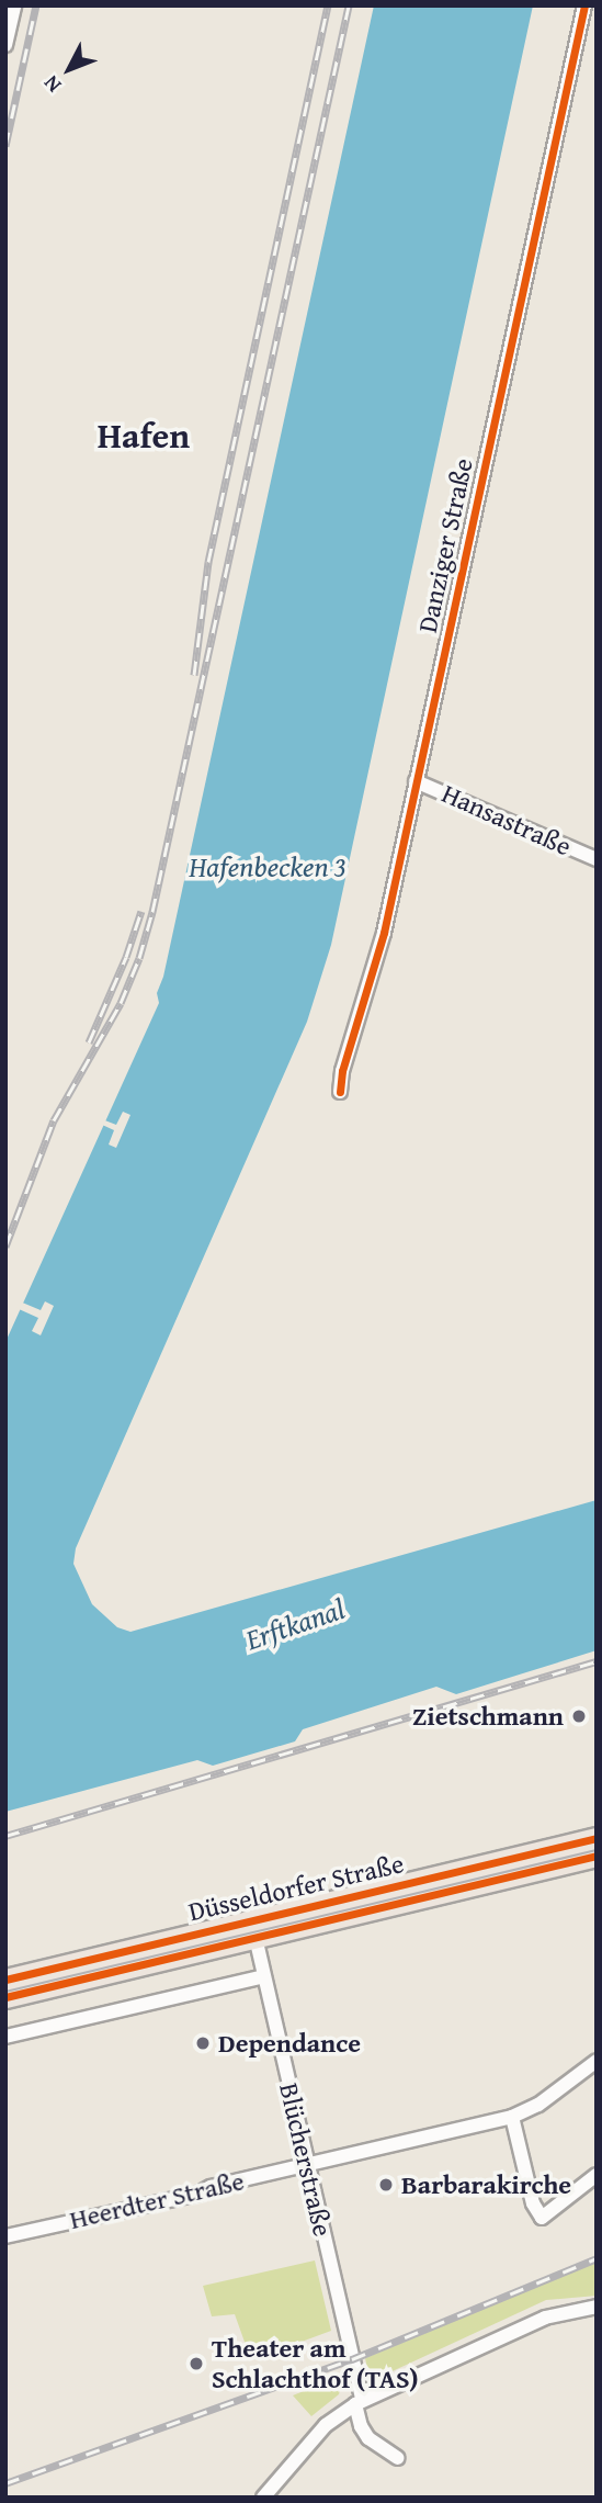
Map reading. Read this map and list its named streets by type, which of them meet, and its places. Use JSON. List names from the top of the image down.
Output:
{
  "streets": {
    "main road": ["Düsseldorfer Straße"],
    "street": [
      "Danziger Straße",
      "Hansastraße",
      "Blücherstraße",
      "Heerdter Straße"
    ]
  },
  "crossings": [
    ["Danziger Straße", "Hansastraße"],
    ["Düsseldorfer Straße", "Blücherstraße"],
    ["Blücherstraße", "Heerdter Straße"]
  ],
  "districts": ["Hafen"],
  "water": ["Hafenbecken 3", "Erftkanal"],
  "places": [
    "Zietschmann",
    "Dependance",
    "Barbarakirche",
    "Theater am Schlachthof (TAS)"
  ],
  "north": "bottom left"
}
